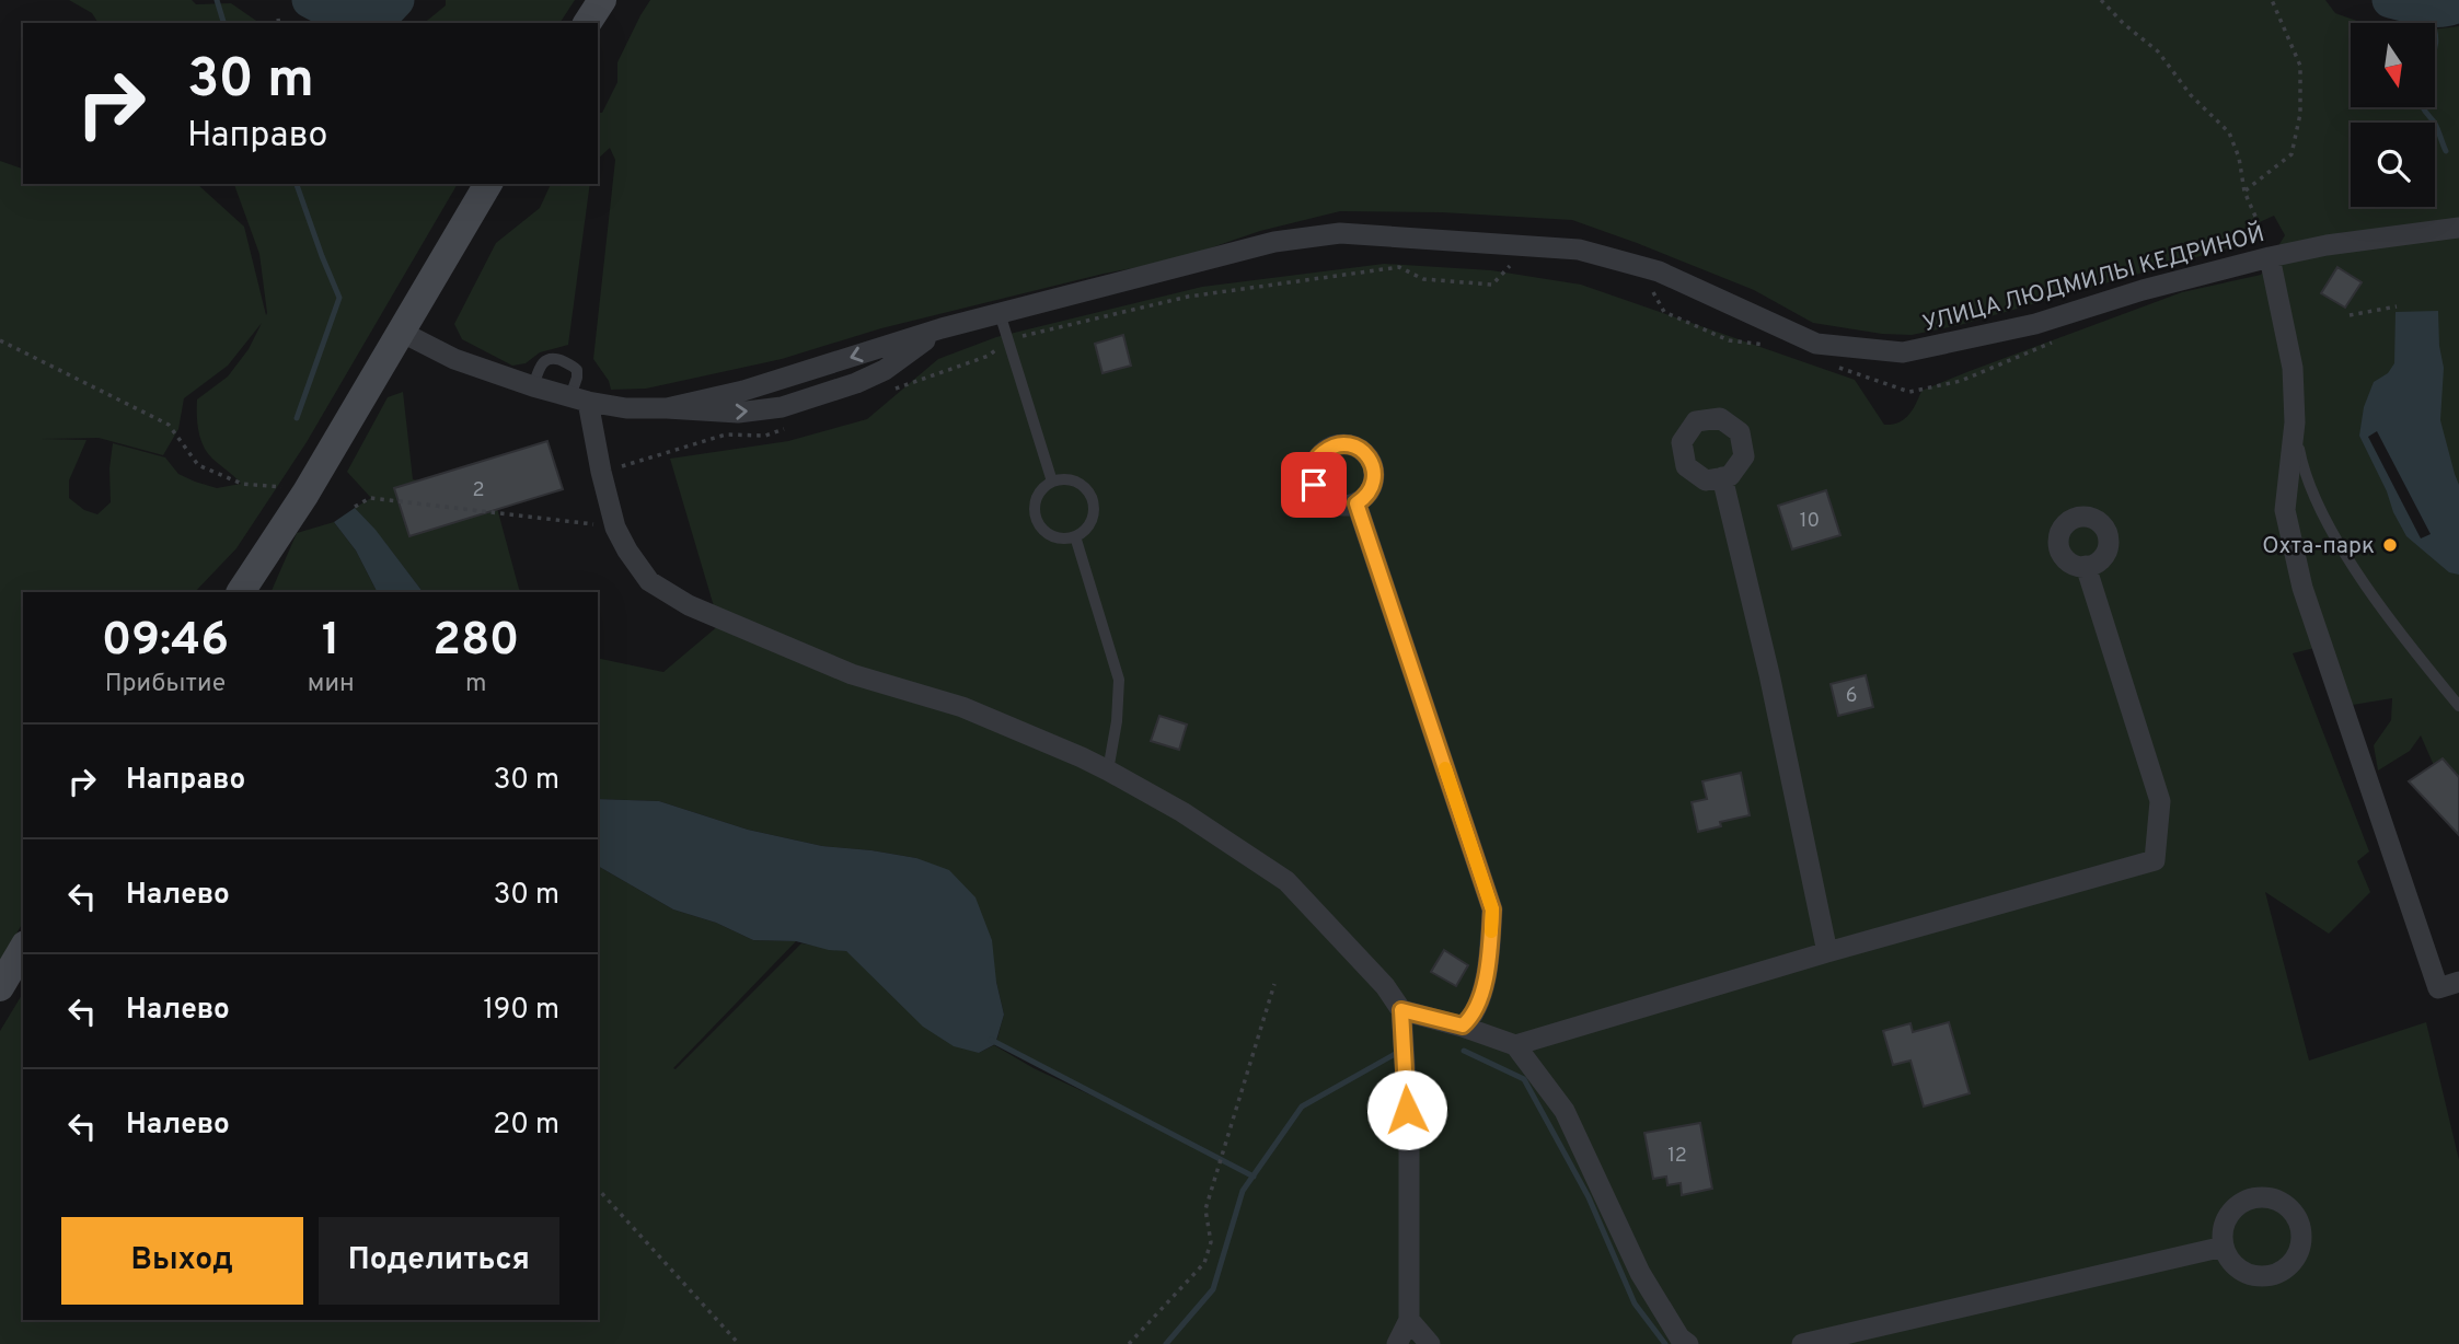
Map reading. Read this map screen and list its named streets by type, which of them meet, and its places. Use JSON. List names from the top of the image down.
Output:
{
  "streets": {
    "street": ["УЛИЦА ЛЮДМИЛЫ КЕДРИНОЙ"]
  },
  "places": ["Охта-парк"],
  "house_numbers": [
    "2",
    "10",
    "6",
    "12"
  ],
  "north": "bottom",
  "page": {
    "turn": ["30 m", "Направо"],
    "eta": [
      "09:46",
      "Прибытие",
      "1",
      "мин",
      "280",
      "m"
    ],
    "list": [
      {
        "name": "Направо",
        "value": "30 m"
      },
      {
        "name": "Налево",
        "value": "30 m"
      },
      {
        "name": "Налево",
        "value": "190 m"
      },
      {
        "name": "Налево",
        "value": "20 m"
      }
    ],
    "buttons": ["Выход", "Поделиться"]
  }
}
